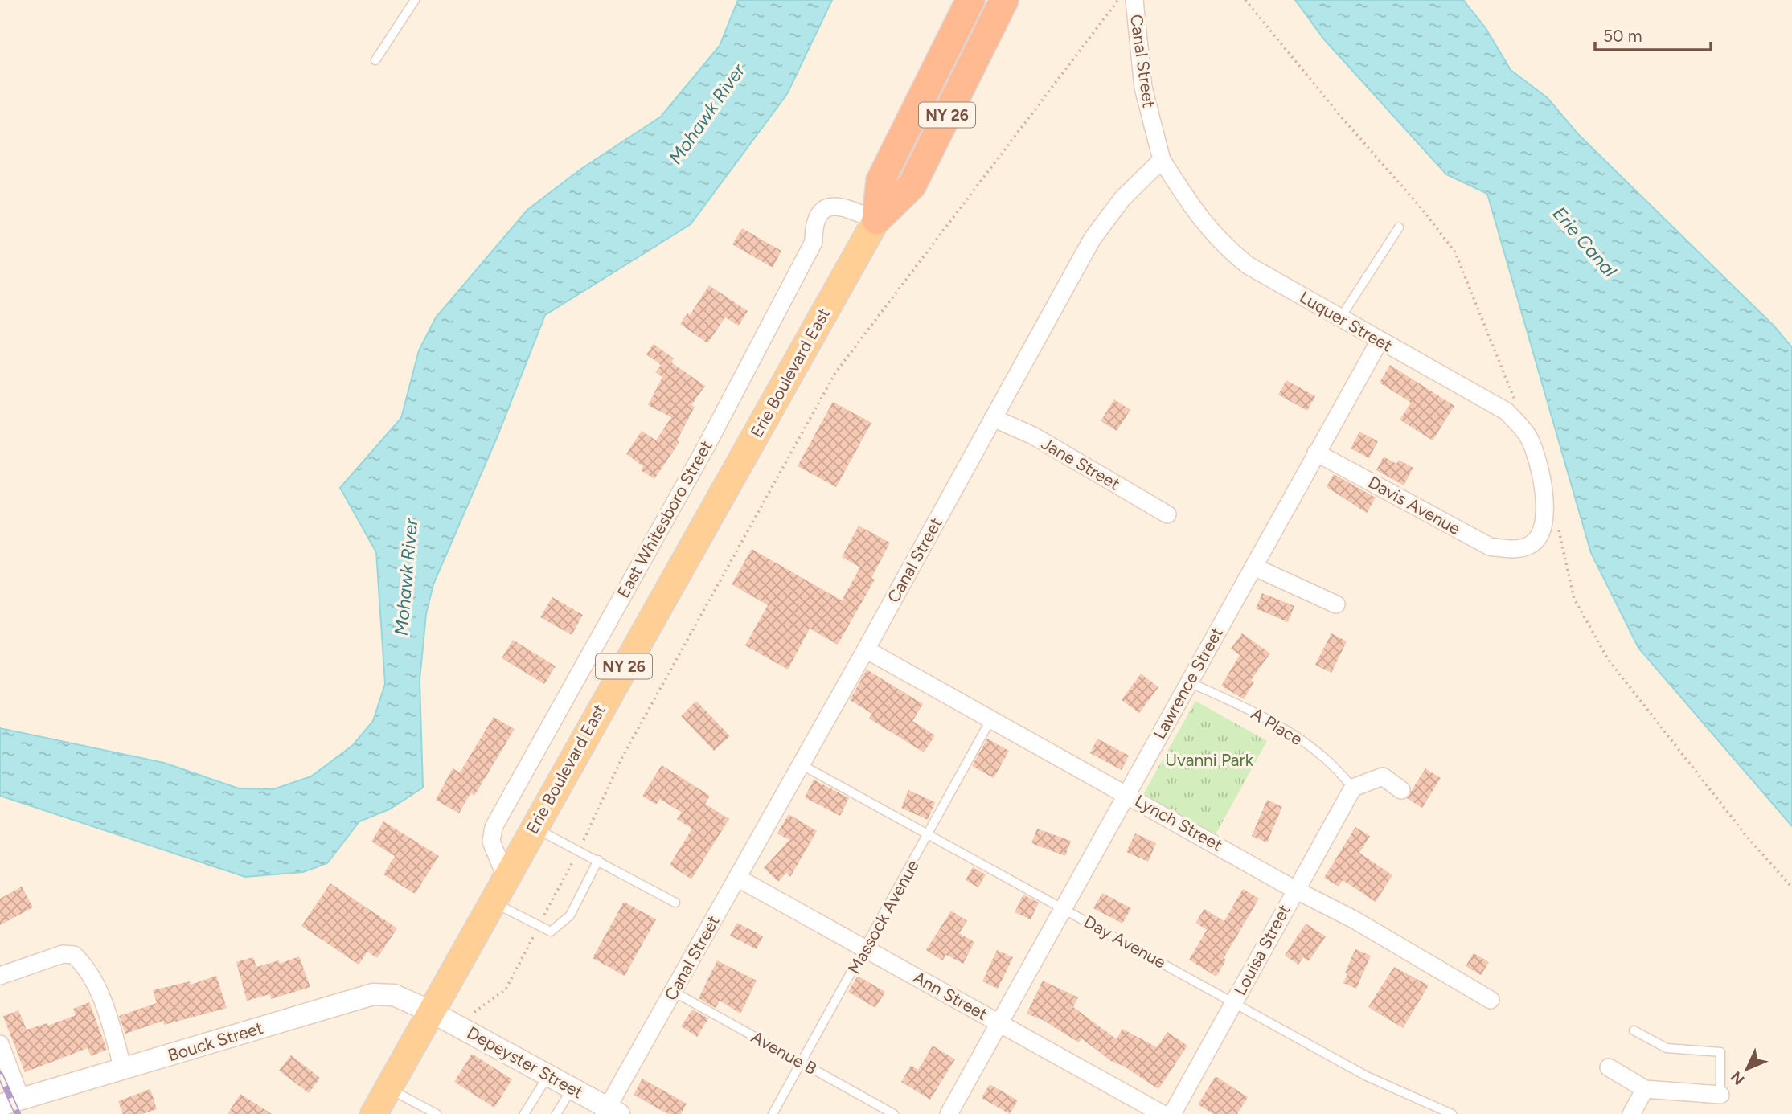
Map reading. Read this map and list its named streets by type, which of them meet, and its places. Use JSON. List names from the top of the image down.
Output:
{
  "streets": {
    "highway": ["NY 26", "Erie Boulevard East"],
    "street": [
      "Canal Street",
      "Luquer Street",
      "Jane Street",
      "Davis Avenue",
      "East Whitesboro Street",
      "Lawrence Street",
      "Lynch Street",
      "Louisa Street",
      "Ann Street",
      "Bouck Street",
      "Depeyster Street"
    ],
    "lane": [
      "A Place",
      "Massock Avenue",
      "Day Avenue",
      "Avenue B"
    ]
  },
  "crossings": [
    ["Canal Street", "Luquer Street"],
    ["Canal Street", "Jane Street"],
    ["Canal Street", "Lynch Street"],
    ["Canal Street", "Day Avenue"],
    ["Canal Street", "Ann Street"],
    ["Canal Street", "Avenue B"],
    ["Canal Street", "Depeyster Street"],
    ["Luquer Street", "Davis Avenue"],
    ["Luquer Street", "Lawrence Street"],
    ["Erie Boulevard East", "East Whitesboro Street"],
    ["Erie Boulevard East", "Bouck Street"],
    ["Erie Boulevard East", "Depeyster Street"],
    ["Davis Avenue", "Lawrence Street"],
    ["Lawrence Street", "A Place"],
    ["Lawrence Street", "Lynch Street"],
    ["Lawrence Street", "Day Avenue"],
    ["Lawrence Street", "Ann Street"],
    ["A Place", "Louisa Street"],
    ["Lynch Street", "Massock Avenue"],
    ["Lynch Street", "Louisa Street"],
    ["Massock Avenue", "Day Avenue"],
    ["Massock Avenue", "Ann Street"],
    ["Massock Avenue", "Avenue B"],
    ["Day Avenue", "Louisa Street"],
    ["Bouck Street", "Depeyster Street"]
  ],
  "water": ["Mohawk River", "Erie Canal"],
  "parks": ["Uvanni Park"],
  "scale_bar": "50 m",
  "north": "bottom left"
}
